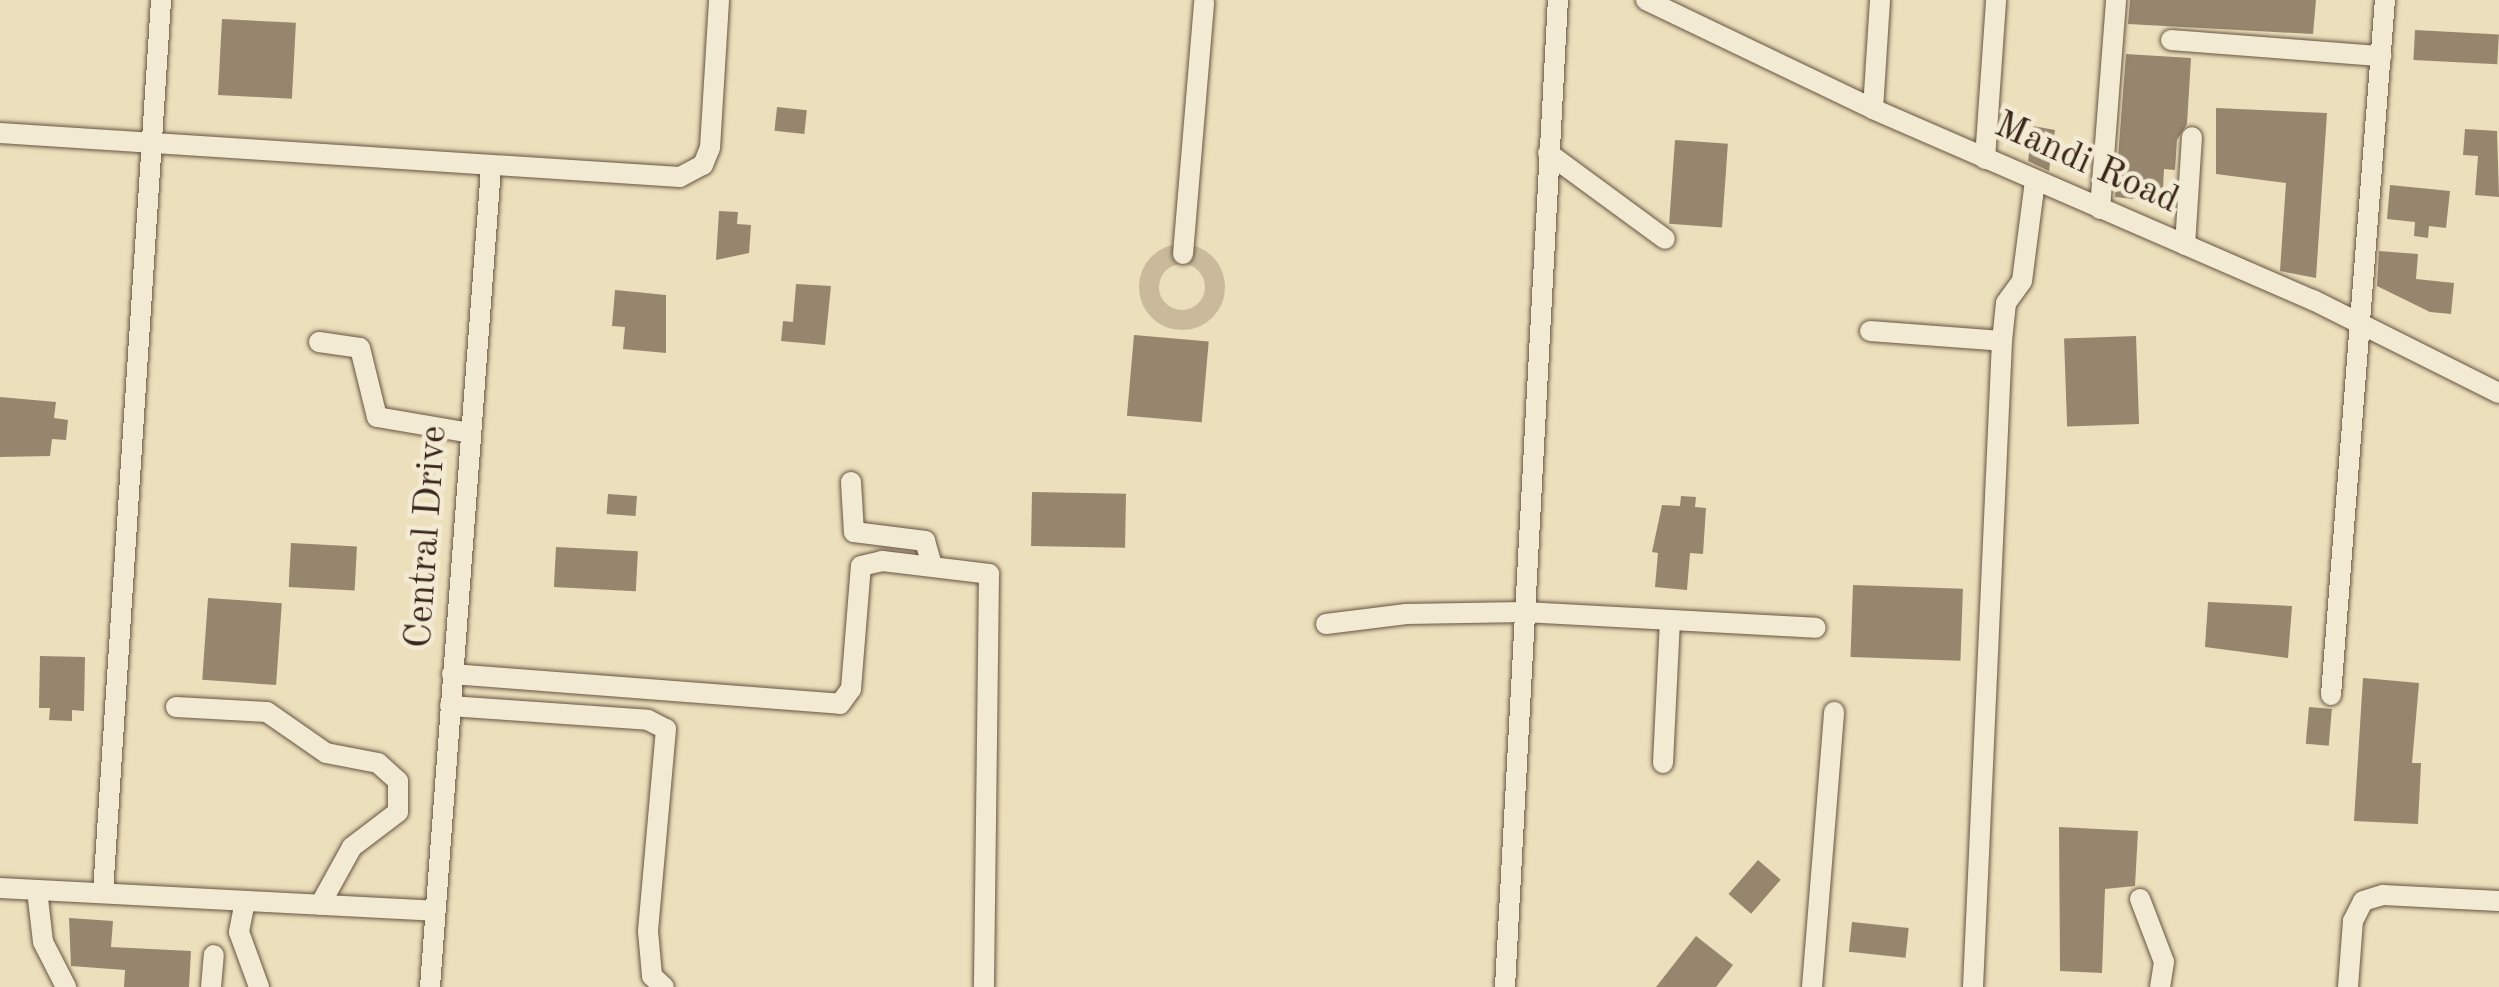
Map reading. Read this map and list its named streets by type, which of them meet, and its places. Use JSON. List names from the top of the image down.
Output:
{
  "streets": {
    "street": ["Mandi Road", "Central Drive"]
  }
}
